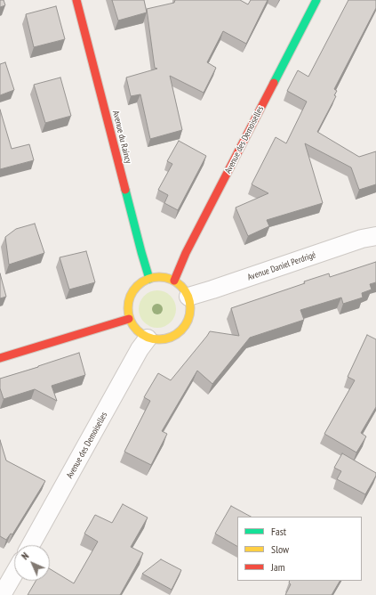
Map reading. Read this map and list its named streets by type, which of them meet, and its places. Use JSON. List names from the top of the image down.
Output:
{
  "streets": {
    "street": ["Avenue du Raincy", "Avenue des Demoiselles", "Avenue Daniel Perdrigé"]
  },
  "crossings": [
    ["Avenue du Raincy", "Avenue des Demoiselles"],
    ["Avenue du Raincy", "Avenue Daniel Perdrigé"],
    ["Avenue des Demoiselles", "Avenue Daniel Perdrigé"]
  ],
  "legend": ["Fast", "Slow", "Jam"],
  "north": "top left"
}
